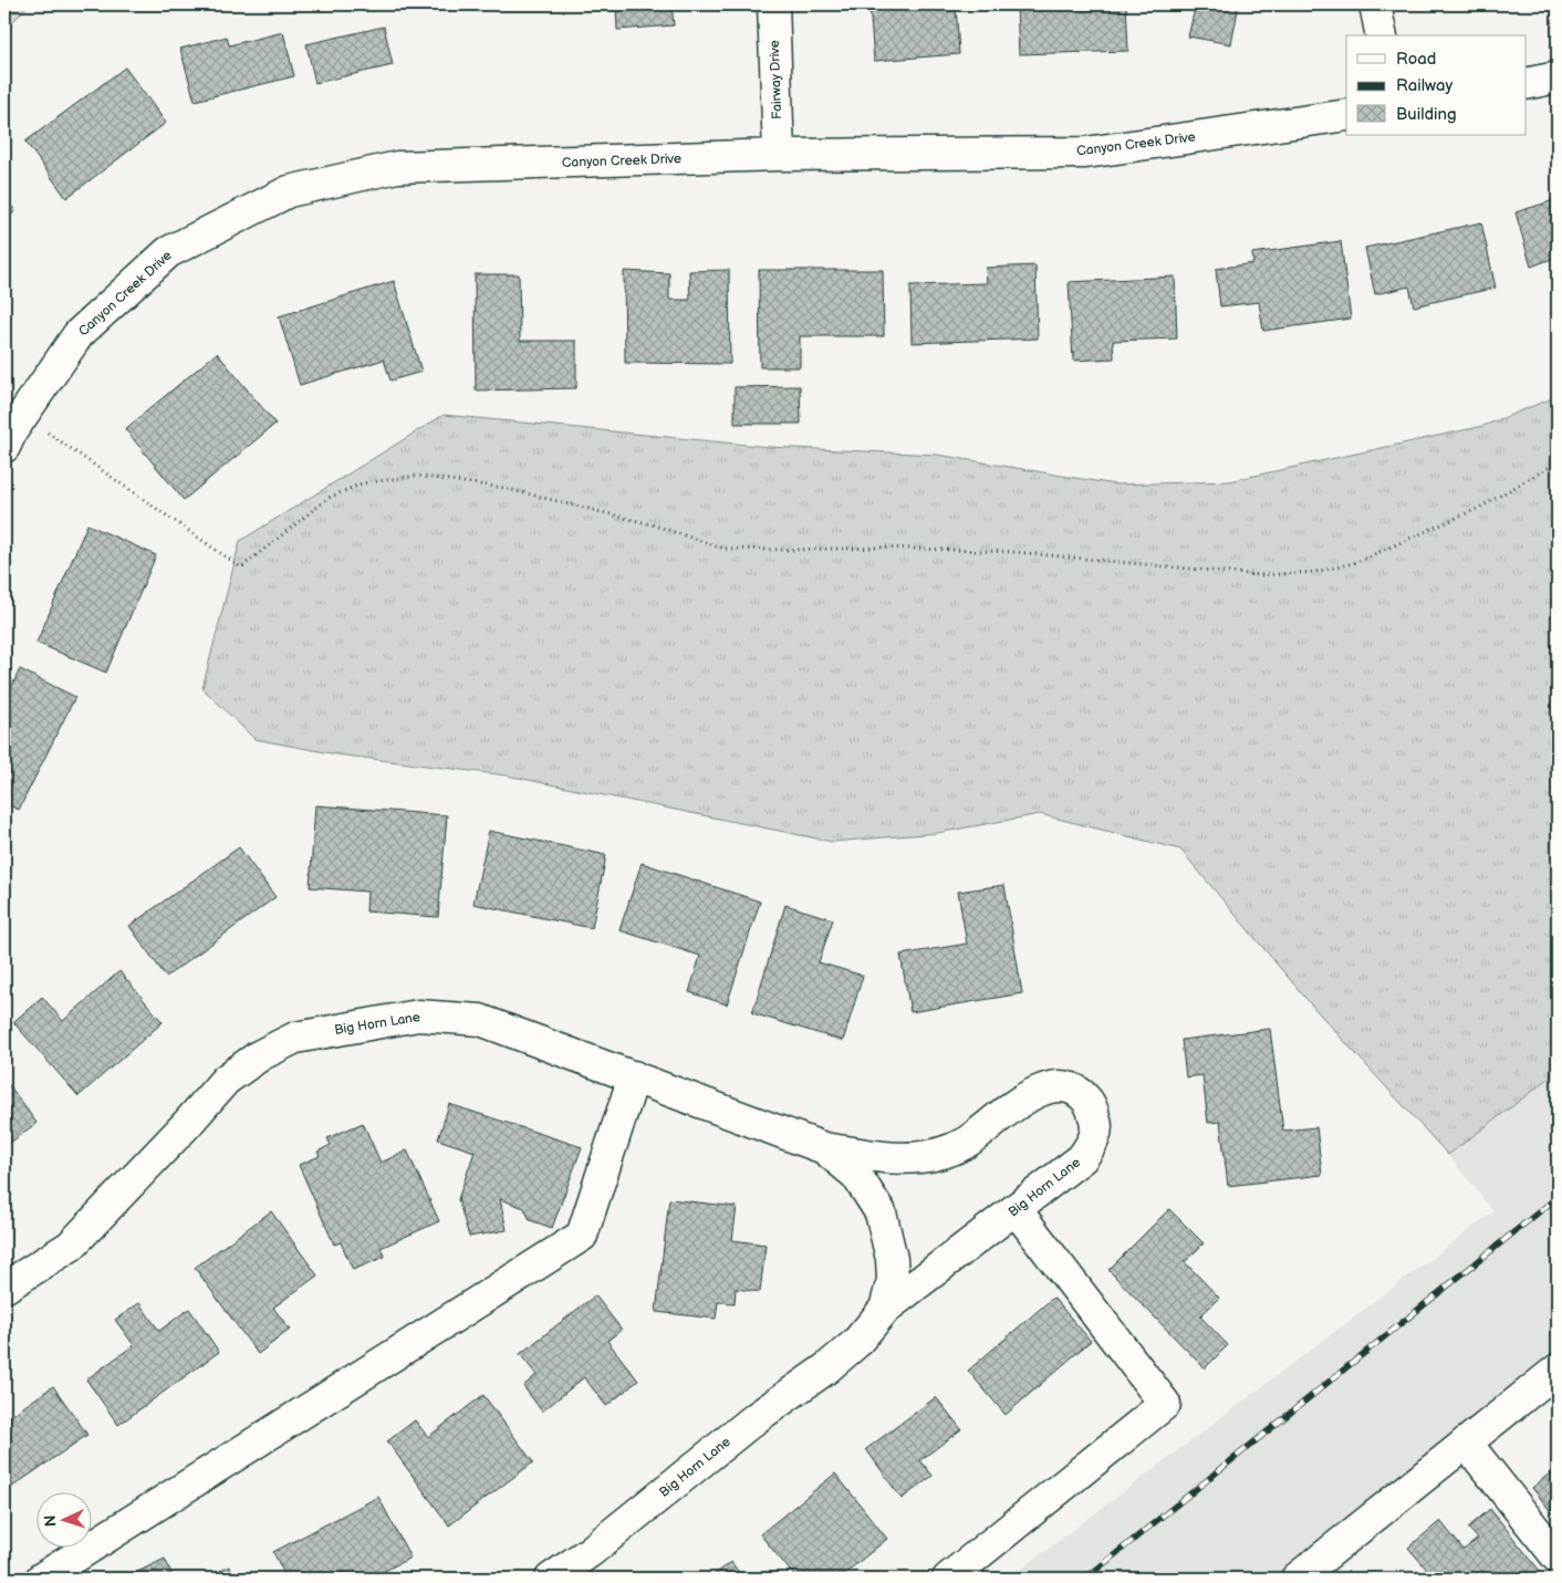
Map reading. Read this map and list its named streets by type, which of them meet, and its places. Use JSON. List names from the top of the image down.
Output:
{
  "streets": {
    "street": ["Fairway Drive", "Canyon Creek Drive", "Big Horn Lane"]
  },
  "crossings": [
    ["Fairway Drive", "Canyon Creek Drive"]
  ],
  "legend": ["Road", "Railway", "Building"],
  "north": "left"
}
